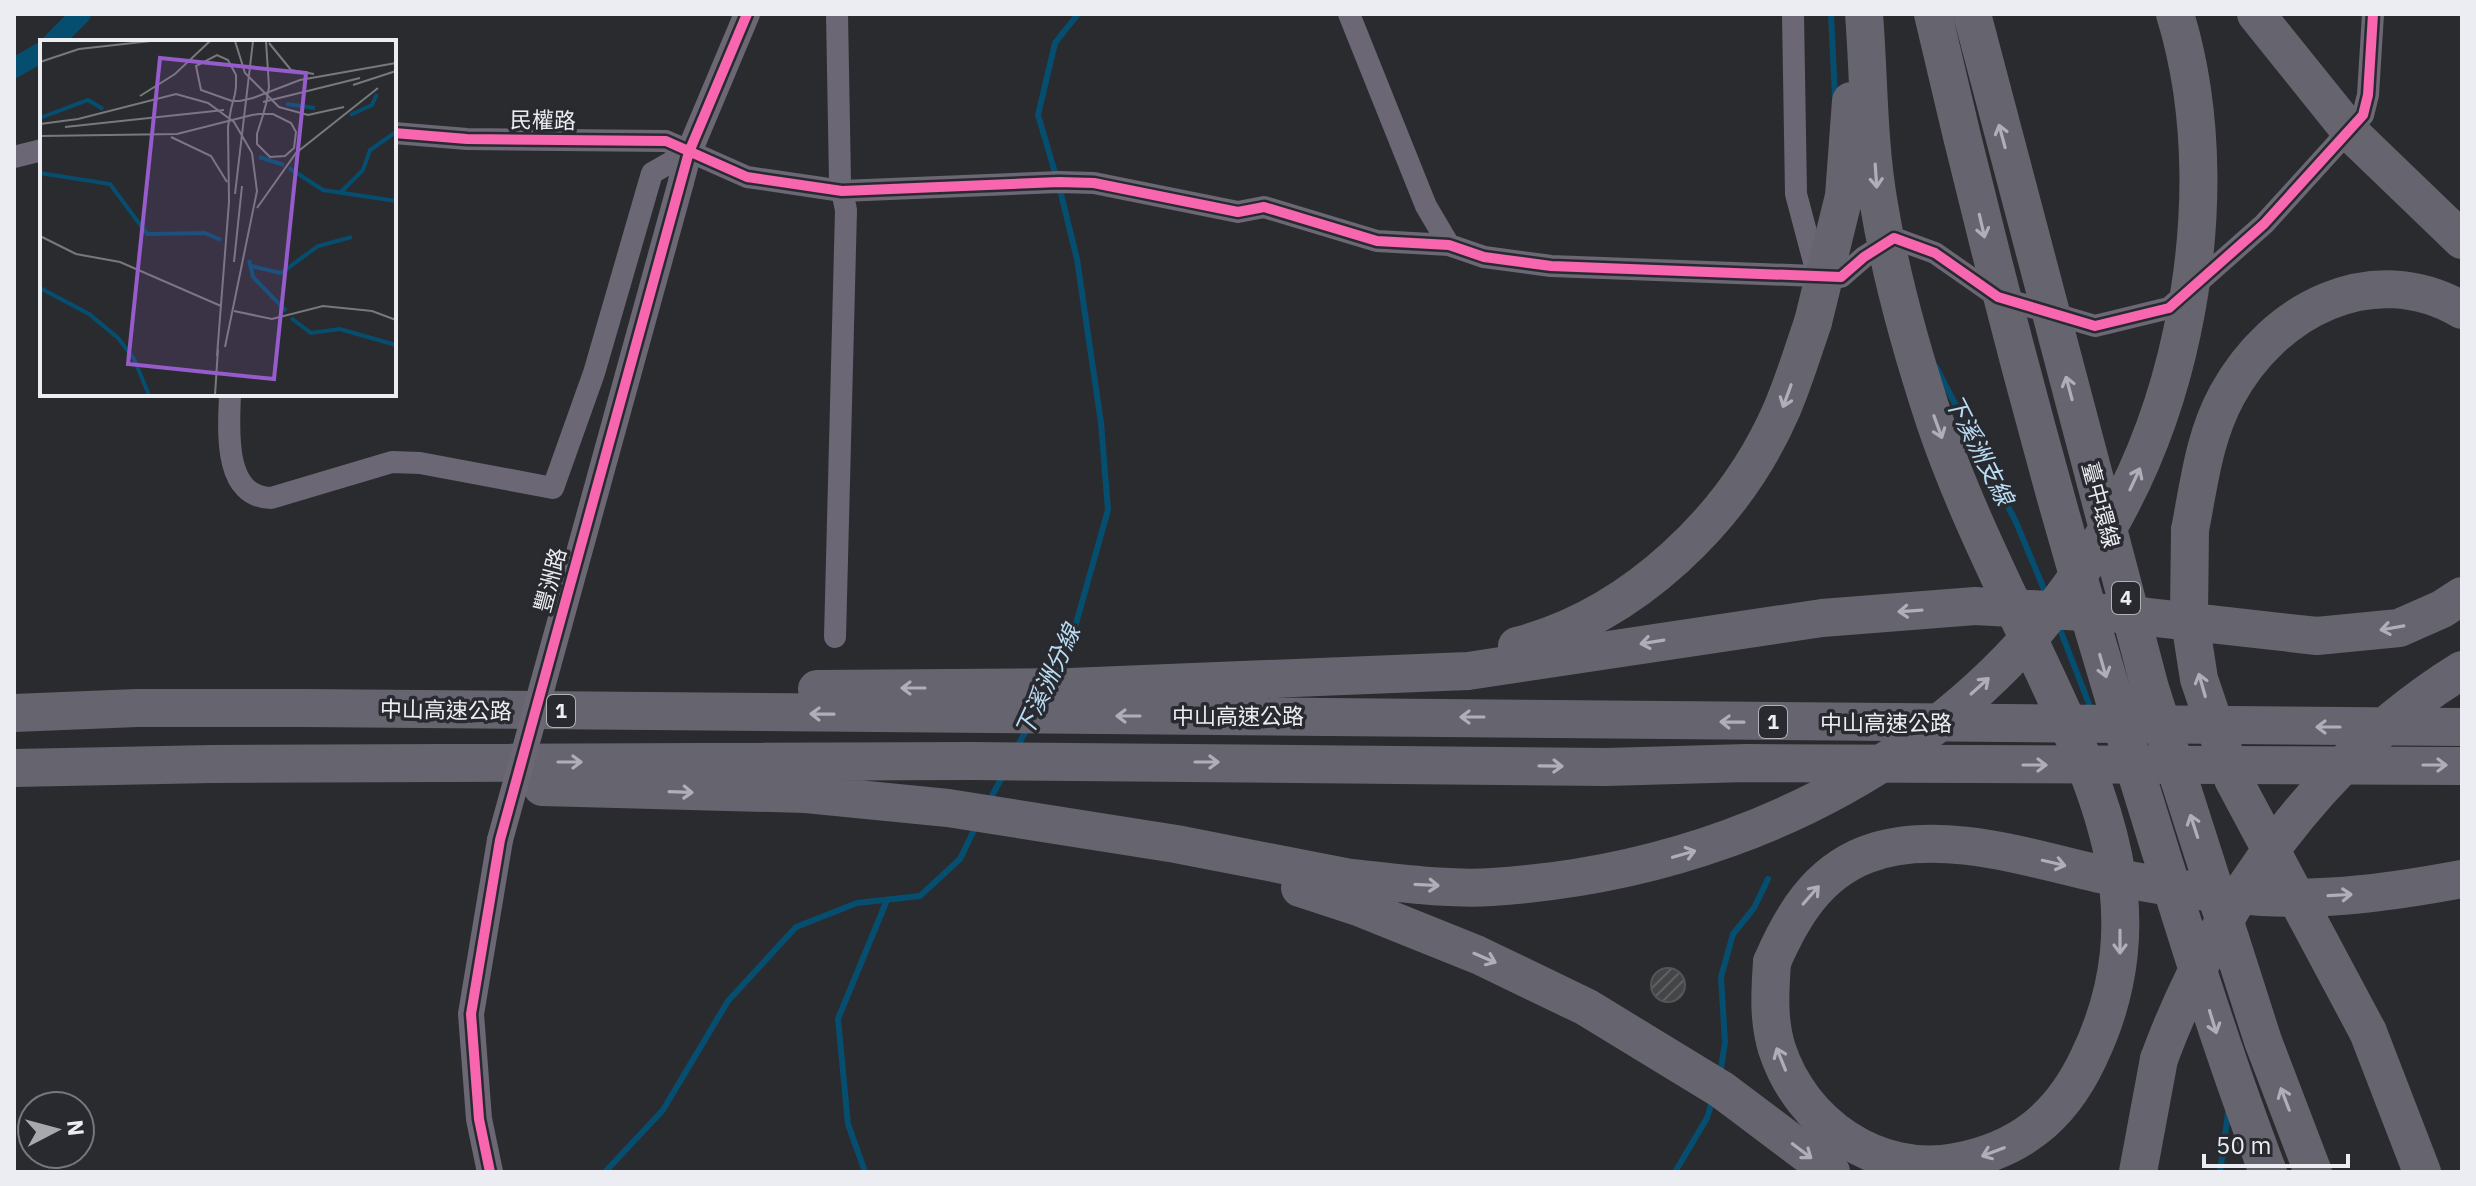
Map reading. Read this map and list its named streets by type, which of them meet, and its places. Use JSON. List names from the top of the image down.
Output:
{
  "streets": {
    "highway": [
      "臺中環線",
      "4",
      "中山高速公路",
      "1"
    ],
    "street": ["民權路", "豐洲路"]
  },
  "crossings": [
    ["民權路", "豐洲路"]
  ],
  "water": ["下溪洲支線", "下溪洲分線"],
  "scale_bar": "50 m",
  "north": "right"
}
